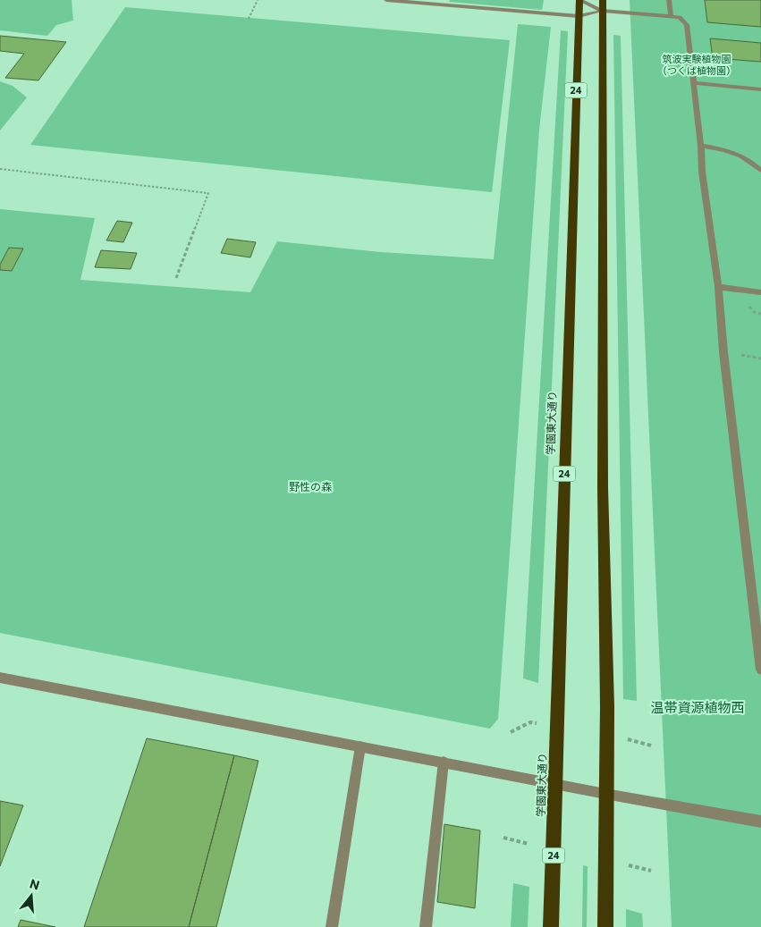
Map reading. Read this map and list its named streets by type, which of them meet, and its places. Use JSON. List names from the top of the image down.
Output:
{
  "streets": {
    "main road": ["24", "学園東大通り"]
  },
  "parks": ["筑波実験植物園 (つくば植物園)", "野性の森", "温帯資源植物西"],
  "north": "top"
}
